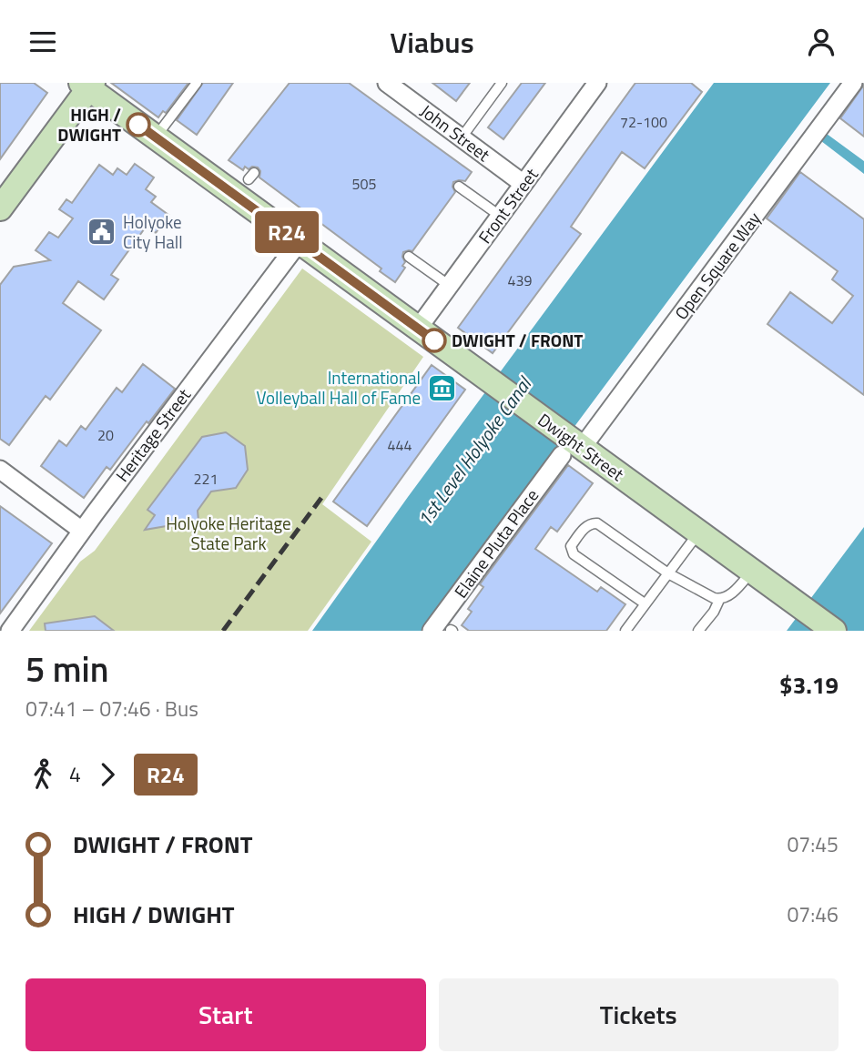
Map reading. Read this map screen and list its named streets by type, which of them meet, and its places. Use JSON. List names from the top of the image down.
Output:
{
  "streets": {
    "street": [
      "John Street",
      "Front Street",
      "Open Square Way",
      "Heritage Street",
      "Dwight Street",
      "Elaine Pluta Place"
    ]
  },
  "crossings": [
    ["John Street", "Front Street"],
    ["Front Street", "Dwight Street"],
    ["Open Square Way", "Dwight Street"],
    ["Open Square Way", "Elaine Pluta Place"],
    ["Heritage Street", "Dwight Street"],
    ["Dwight Street", "Elaine Pluta Place"]
  ],
  "water": ["1st Level Holyoke Canal"],
  "parks": ["Holyoke Heritage State Park"],
  "places": {
    "other": ["HIGH / DWIGHT", "DWIGHT / FRONT"],
    "public building": ["Holyoke City Hall"],
    "museum": ["International Volleyball Hall of Fame"]
  },
  "lines": ["bus line R24"],
  "house_numbers": [
    "72-100",
    "505",
    "439",
    "20",
    "444",
    "221"
  ],
  "page": {
    "header": "Viabus",
    "on_map": "R24",
    "heading": ["5 min", "07:41 – 07:46 · Bus", "$3.19"],
    "legs": ["4", "R24"],
    "list": [
      {
        "name": "DWIGHT / FRONT",
        "value": "07:45"
      },
      {
        "name": "HIGH / DWIGHT",
        "value": "07:46"
      }
    ],
    "buttons": ["Start", "Tickets"]
  }
}
